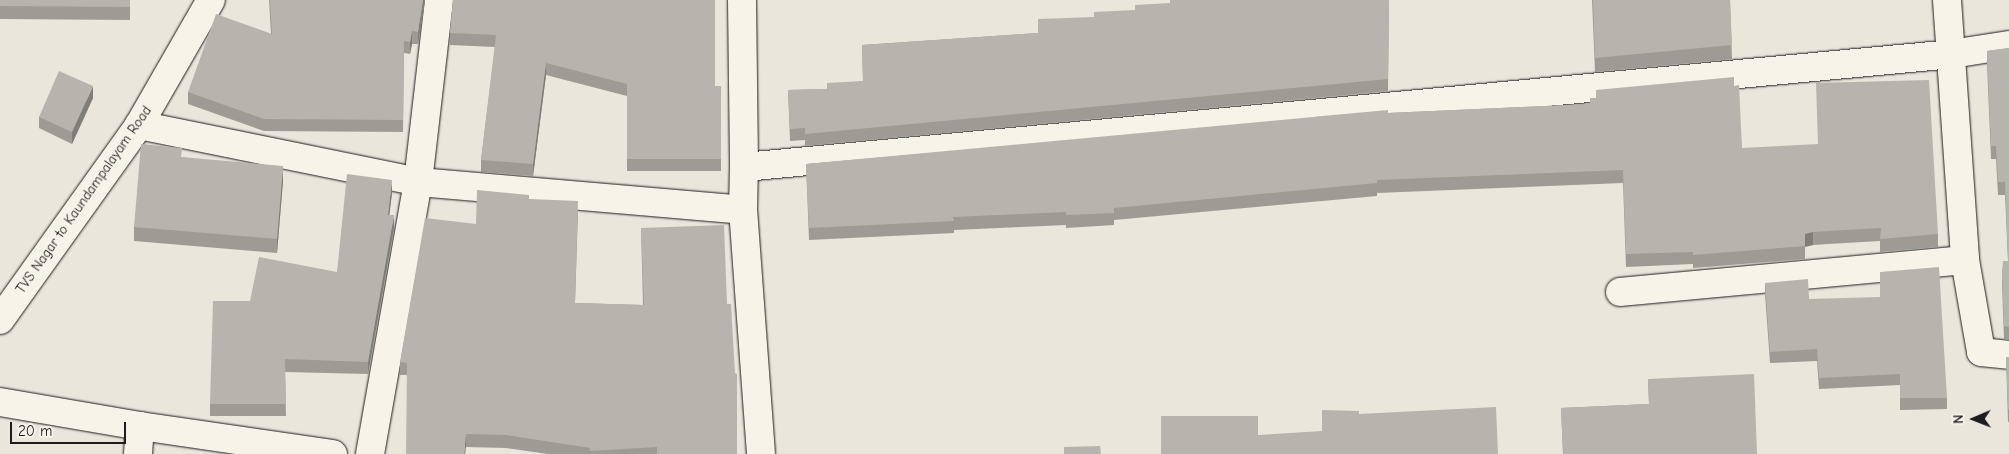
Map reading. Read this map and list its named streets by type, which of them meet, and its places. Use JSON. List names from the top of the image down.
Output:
{
  "streets": {
    "street": ["TVS Nagar to Kaundampalayam Road"]
  },
  "scale_bar": "20 m",
  "north": "left"
}
